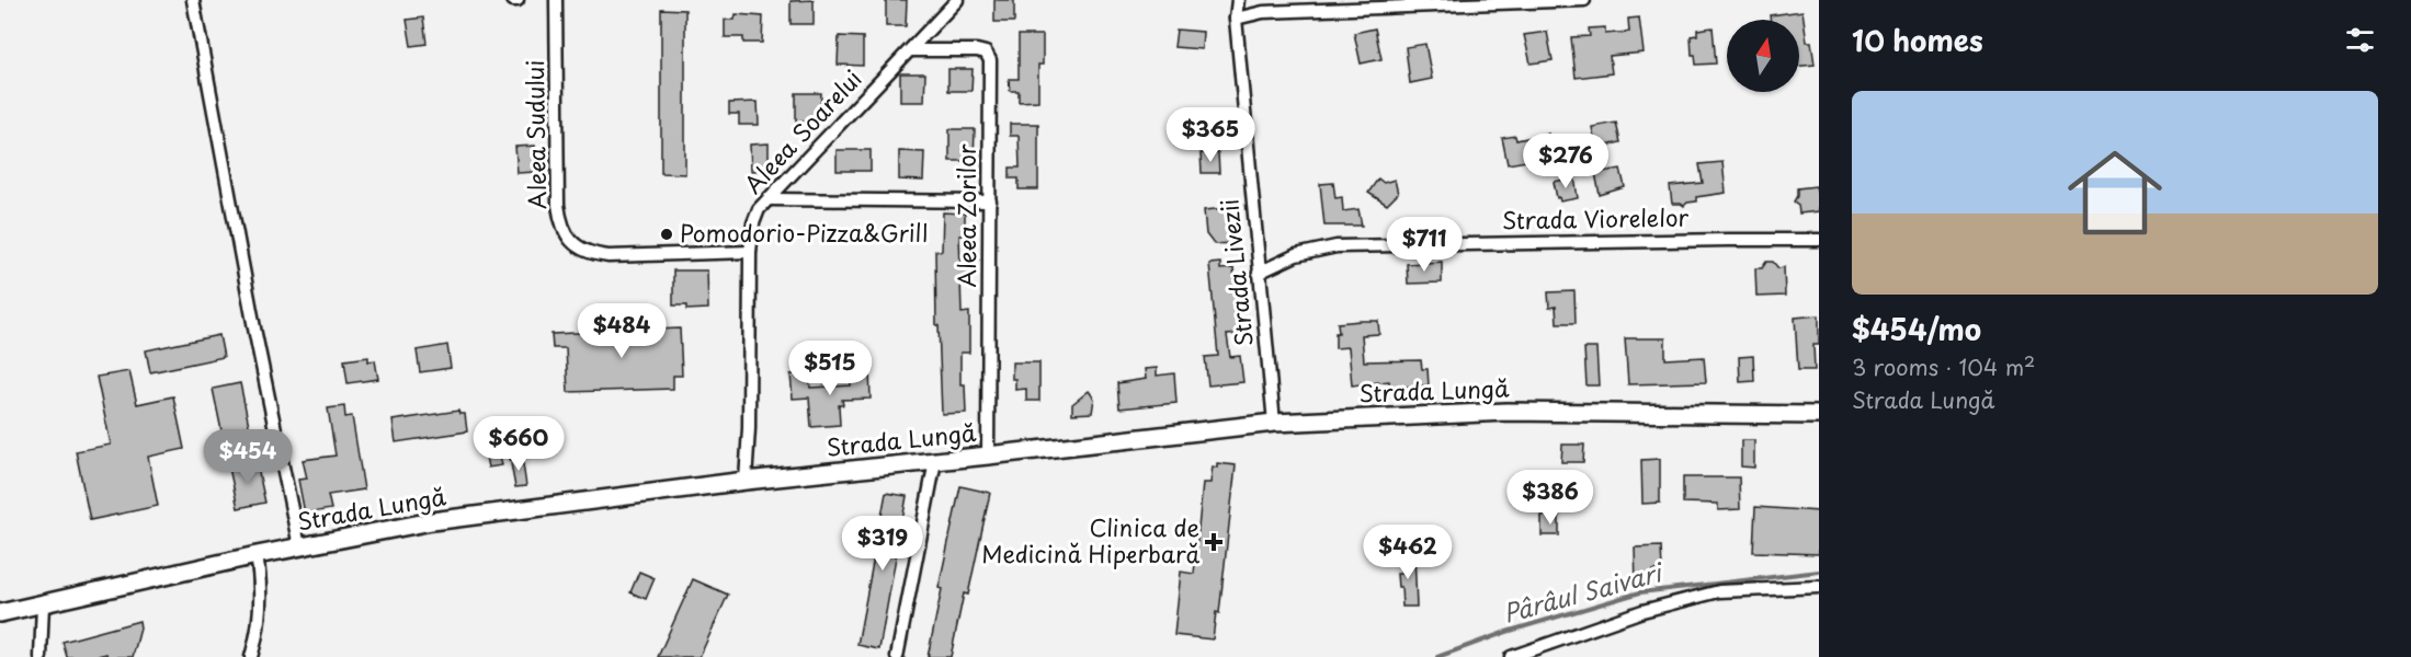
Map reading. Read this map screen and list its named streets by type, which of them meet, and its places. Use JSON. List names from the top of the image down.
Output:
{
  "streets": {
    "main road": ["Strada Lungă"],
    "street": [
      "Aleea Soarelui",
      "Aleea Sudului",
      "Aleea Zorilor",
      "Strada Viorelelor",
      "Strada Livezii"
    ]
  },
  "crossings": [
    ["Aleea Soarelui", "Aleea Sudului"],
    ["Aleea Soarelui", "Aleea Zorilor"],
    ["Aleea Soarelui", "Strada Lungă"],
    ["Aleea Zorilor", "Strada Lungă"],
    ["Strada Viorelelor", "Strada Livezii"],
    ["Strada Livezii", "Strada Lungă"]
  ],
  "water": ["Pârâul Saivari"],
  "places": {
    "other": ["Pomodorio-Pizza&Grill"],
    "health": ["Clinica de Medicină Hiperbară"]
  },
  "north": "top",
  "page": {
    "heading": "10 homes",
    "list": [
      {
        "name": "$454/mo",
        "note": "3 rooms · 104 m² · Strada Lungă"
      }
    ],
    "price": [
      "$365",
      "$276",
      "$711",
      "$484",
      "$515",
      "$660",
      "$454",
      "$386",
      "$319",
      "$462"
    ]
  }
}
